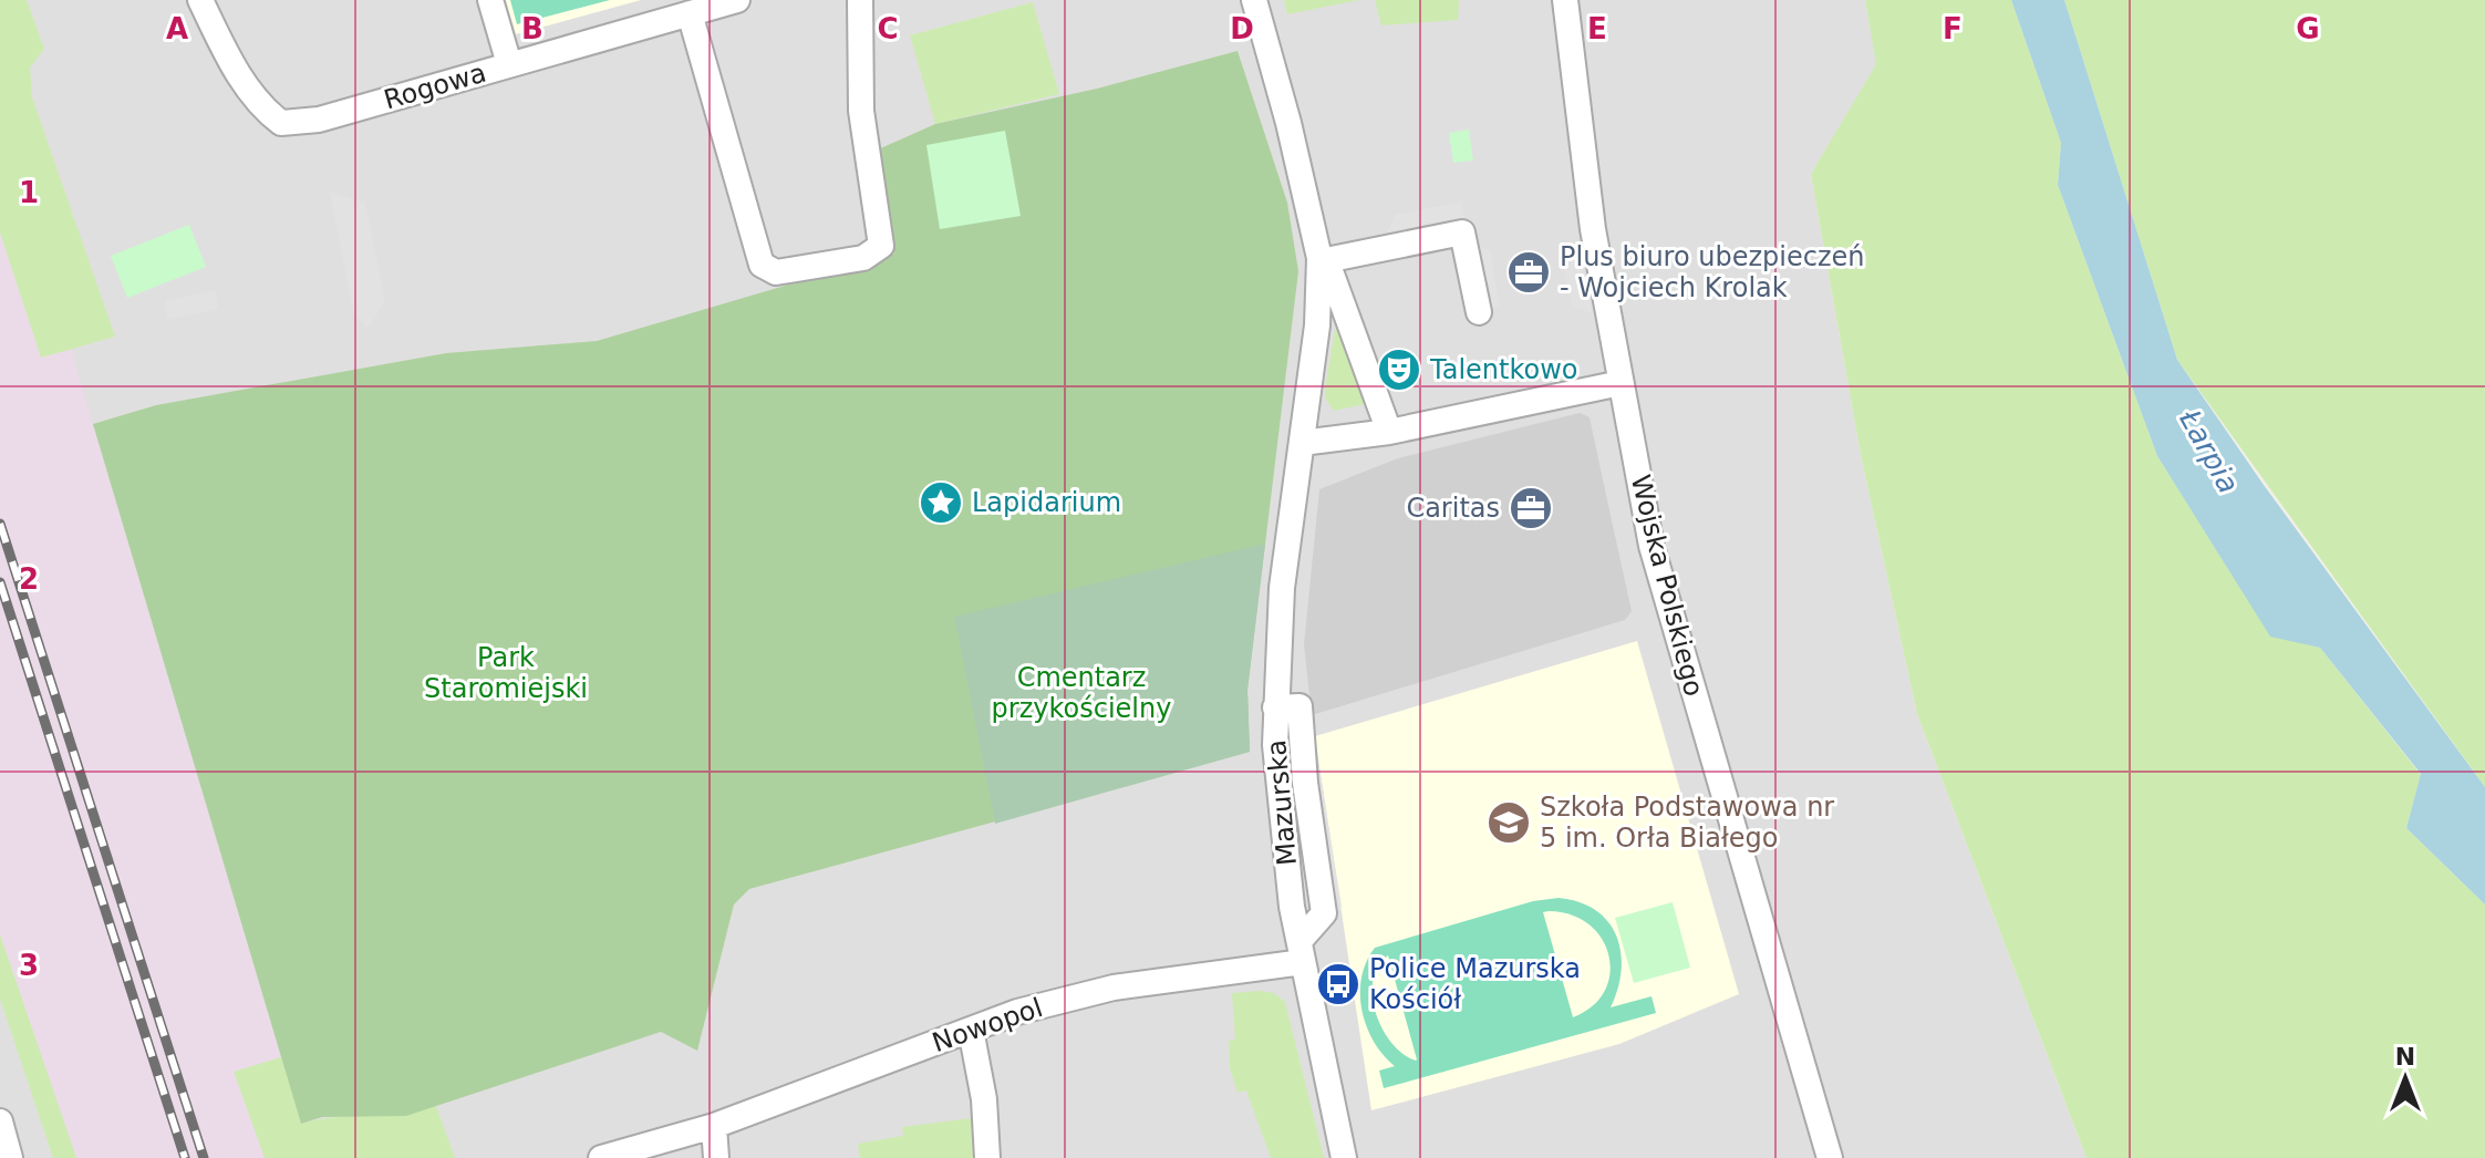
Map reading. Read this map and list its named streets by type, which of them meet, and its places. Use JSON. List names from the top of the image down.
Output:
{
  "streets": {
    "street": [
      "Rogowa",
      "Wojska Polskiego",
      "Mazurska",
      "Nowopol"
    ]
  },
  "crossings": [
    ["Mazurska", "Nowopol"]
  ],
  "water": ["Łarpia"],
  "parks": ["Park Staromiejski", "Cmentarz przykościelny"],
  "places": {
    "office": ["Plus biuro ubezpieczeń - Wojciech Krolak", "Caritas"],
    "theatre": ["Talentkowo"],
    "place": ["Lapidarium"],
    "school or university": ["Szkoła Podstawowa nr 5 im. Orła Białego"],
    "bus stop": ["Police Mazurska Kościół"]
  },
  "north": "top",
  "grid": {
    "columns": [
      "A",
      "B",
      "C",
      "D",
      "E",
      "F",
      "G"
    ],
    "rows": ["1", "2", "3"]
  }
}
